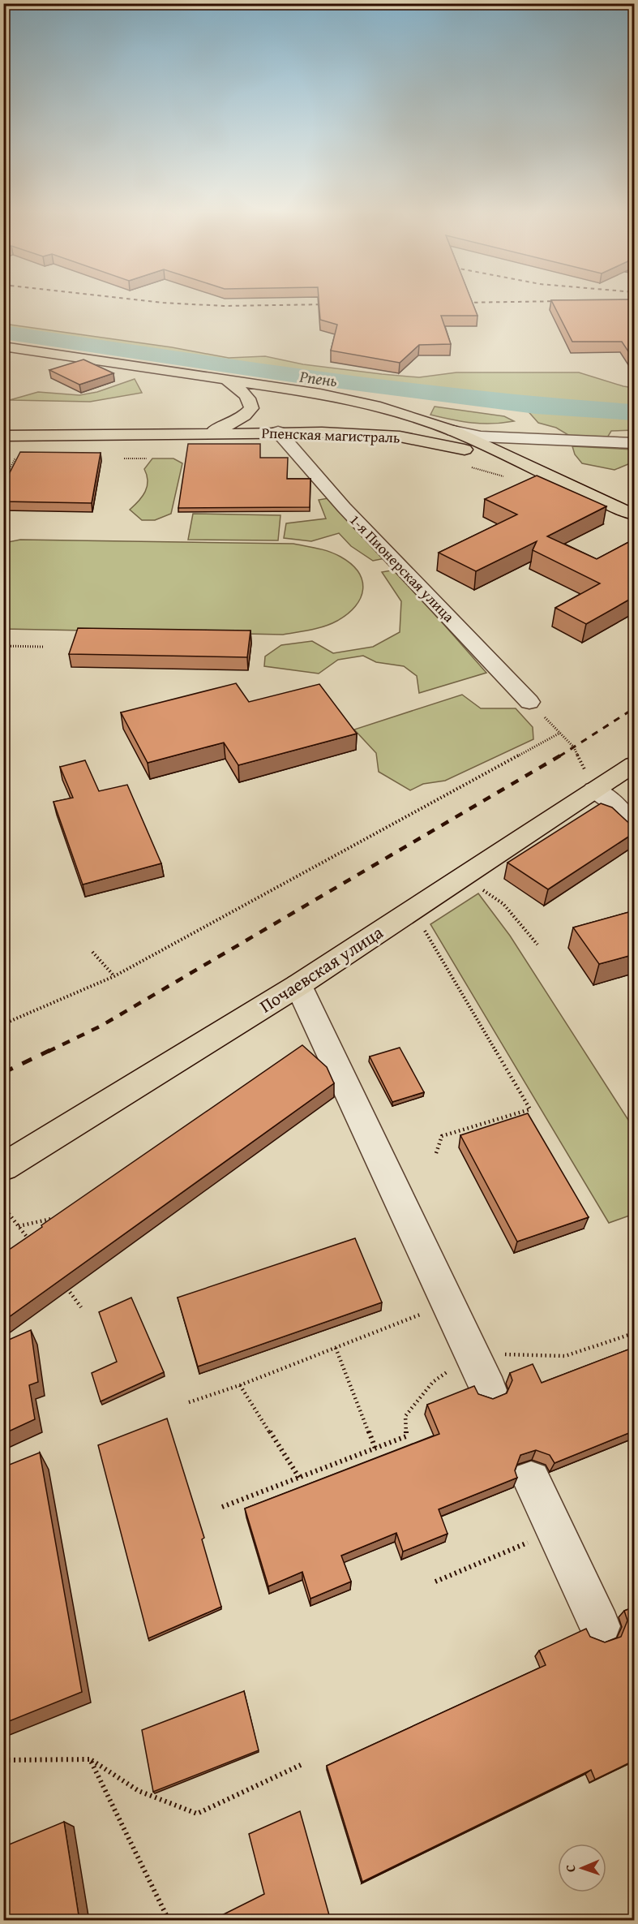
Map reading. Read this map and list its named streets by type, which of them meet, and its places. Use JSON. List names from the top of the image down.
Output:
{
  "streets": {
    "main road": ["Рпенская магистраль", "Почаевская улица"],
    "street": ["1-я Пионерская улица"]
  },
  "crossings": [
    ["Рпенская магистраль", "1-я Пионерская улица"]
  ],
  "water": ["Рпень"],
  "north": "left"
}
